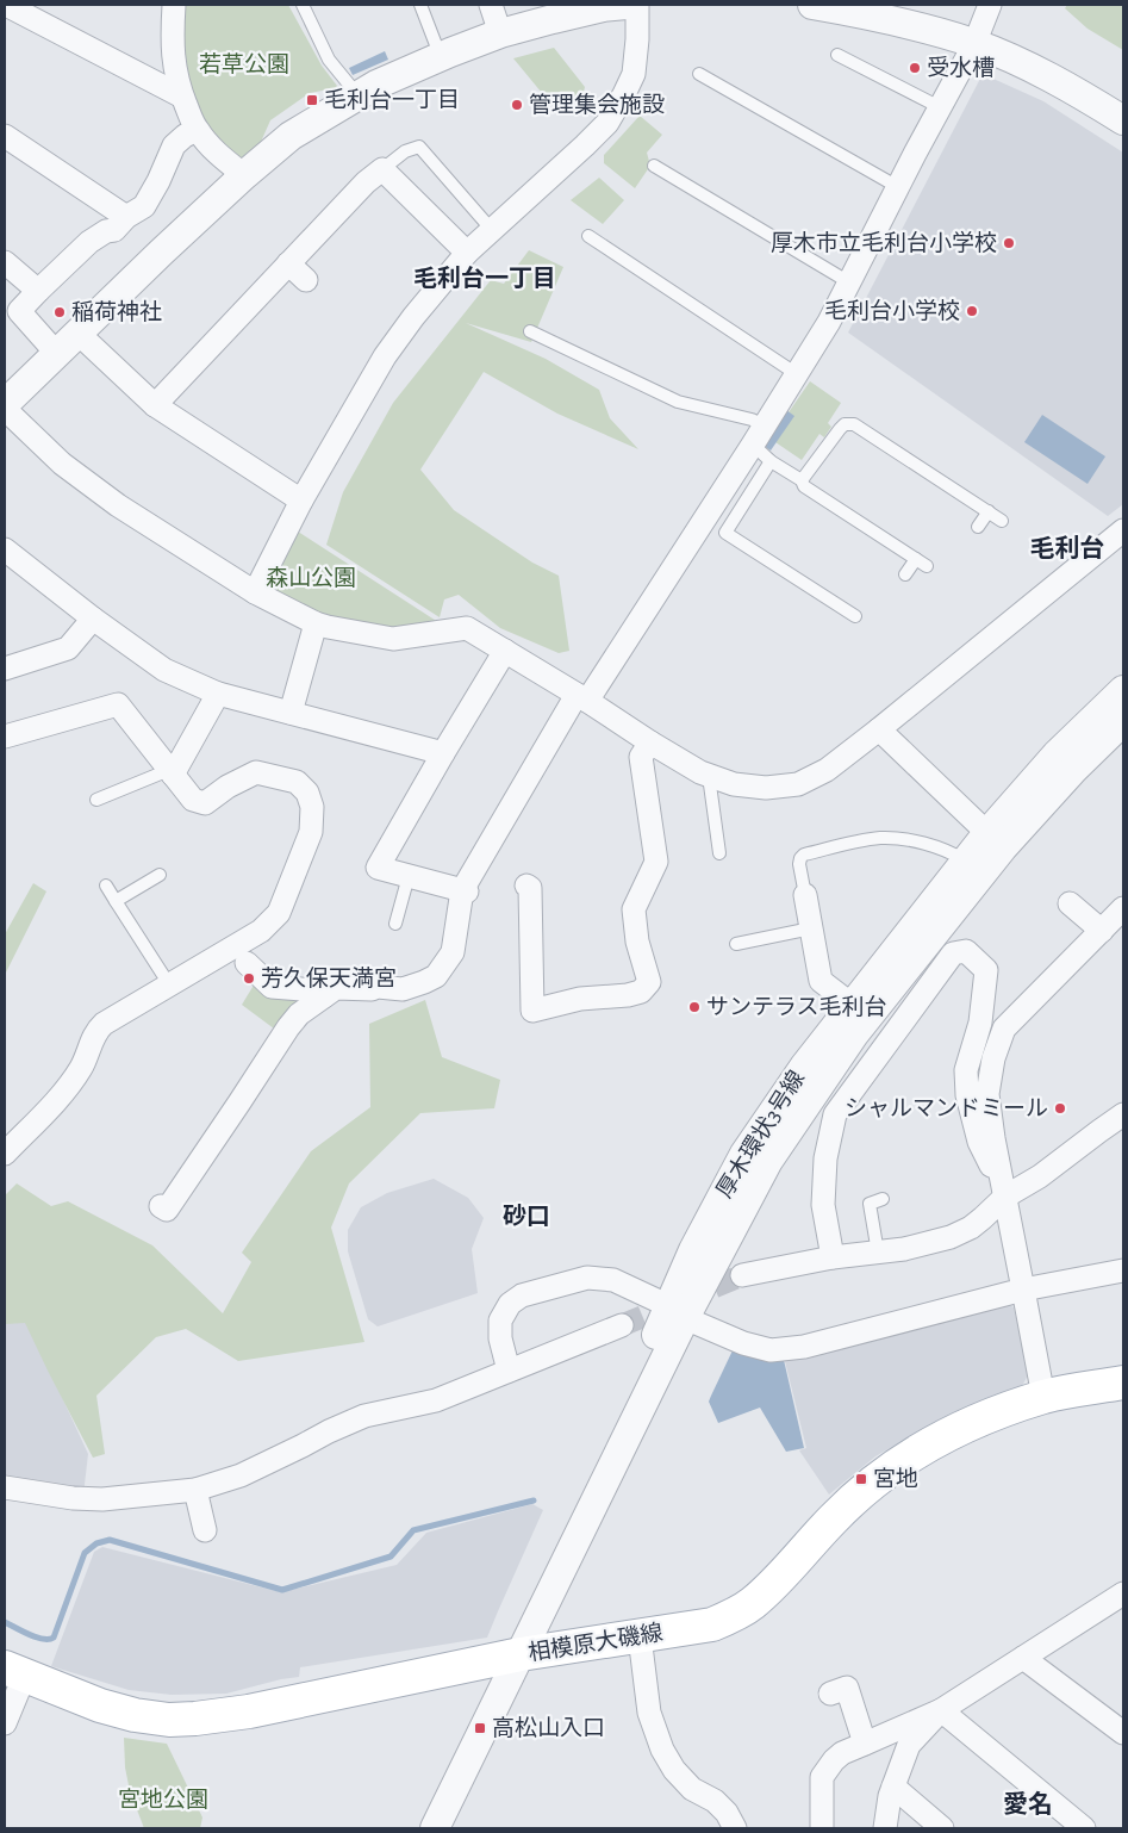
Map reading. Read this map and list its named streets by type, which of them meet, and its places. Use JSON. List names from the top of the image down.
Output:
{
  "streets": {
    "main road": ["相模原大磯線"],
    "street": ["厚木環状3号線"]
  },
  "crossings": [
    ["厚木環状3号線", "相模原大磯線"]
  ],
  "districts": [
    "毛利台一丁目",
    "毛利台",
    "砂口",
    "愛名"
  ],
  "parks": ["若草公園", "森山公園", "宮地公園"],
  "places": {
    "other": [
      "受水槽",
      "管理集会施設",
      "厚木市立毛利台小学校",
      "毛利台小学校",
      "稲荷神社",
      "芳久保天満宮",
      "サンテラス毛利台",
      "シャルマンドミール"
    ],
    "transit": ["毛利台一丁目", "宮地", "高松山入口"]
  }
}
